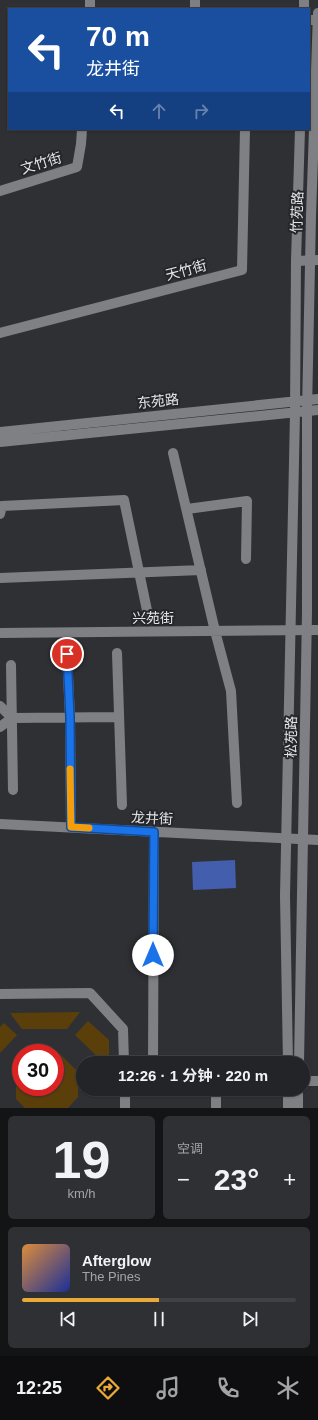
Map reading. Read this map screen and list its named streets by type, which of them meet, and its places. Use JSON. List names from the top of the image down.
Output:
{
  "streets": {
    "street": [
      "文竹街",
      "竹苑路",
      "天竹街",
      "东苑路",
      "兴苑街",
      "松苑路",
      "龙井街"
    ]
  },
  "crossings": [
    ["竹苑路", "东苑路"],
    ["竹苑路", "松苑路"],
    ["东苑路", "松苑路"],
    ["兴苑街", "松苑路"],
    ["松苑路", "龙井街"]
  ],
  "page": {
    "turn": ["70 m", "龙井街"],
    "limit": "30",
    "trip": "12:26 · 1 分钟 · 220 m",
    "tile": [
      ["19", "km/h"],
      "空调"
    ],
    "heat": ["−", "23°", "+"],
    "song": ["Afterglow", "The Pines"],
    "tabs": "12:25"
  }
}
